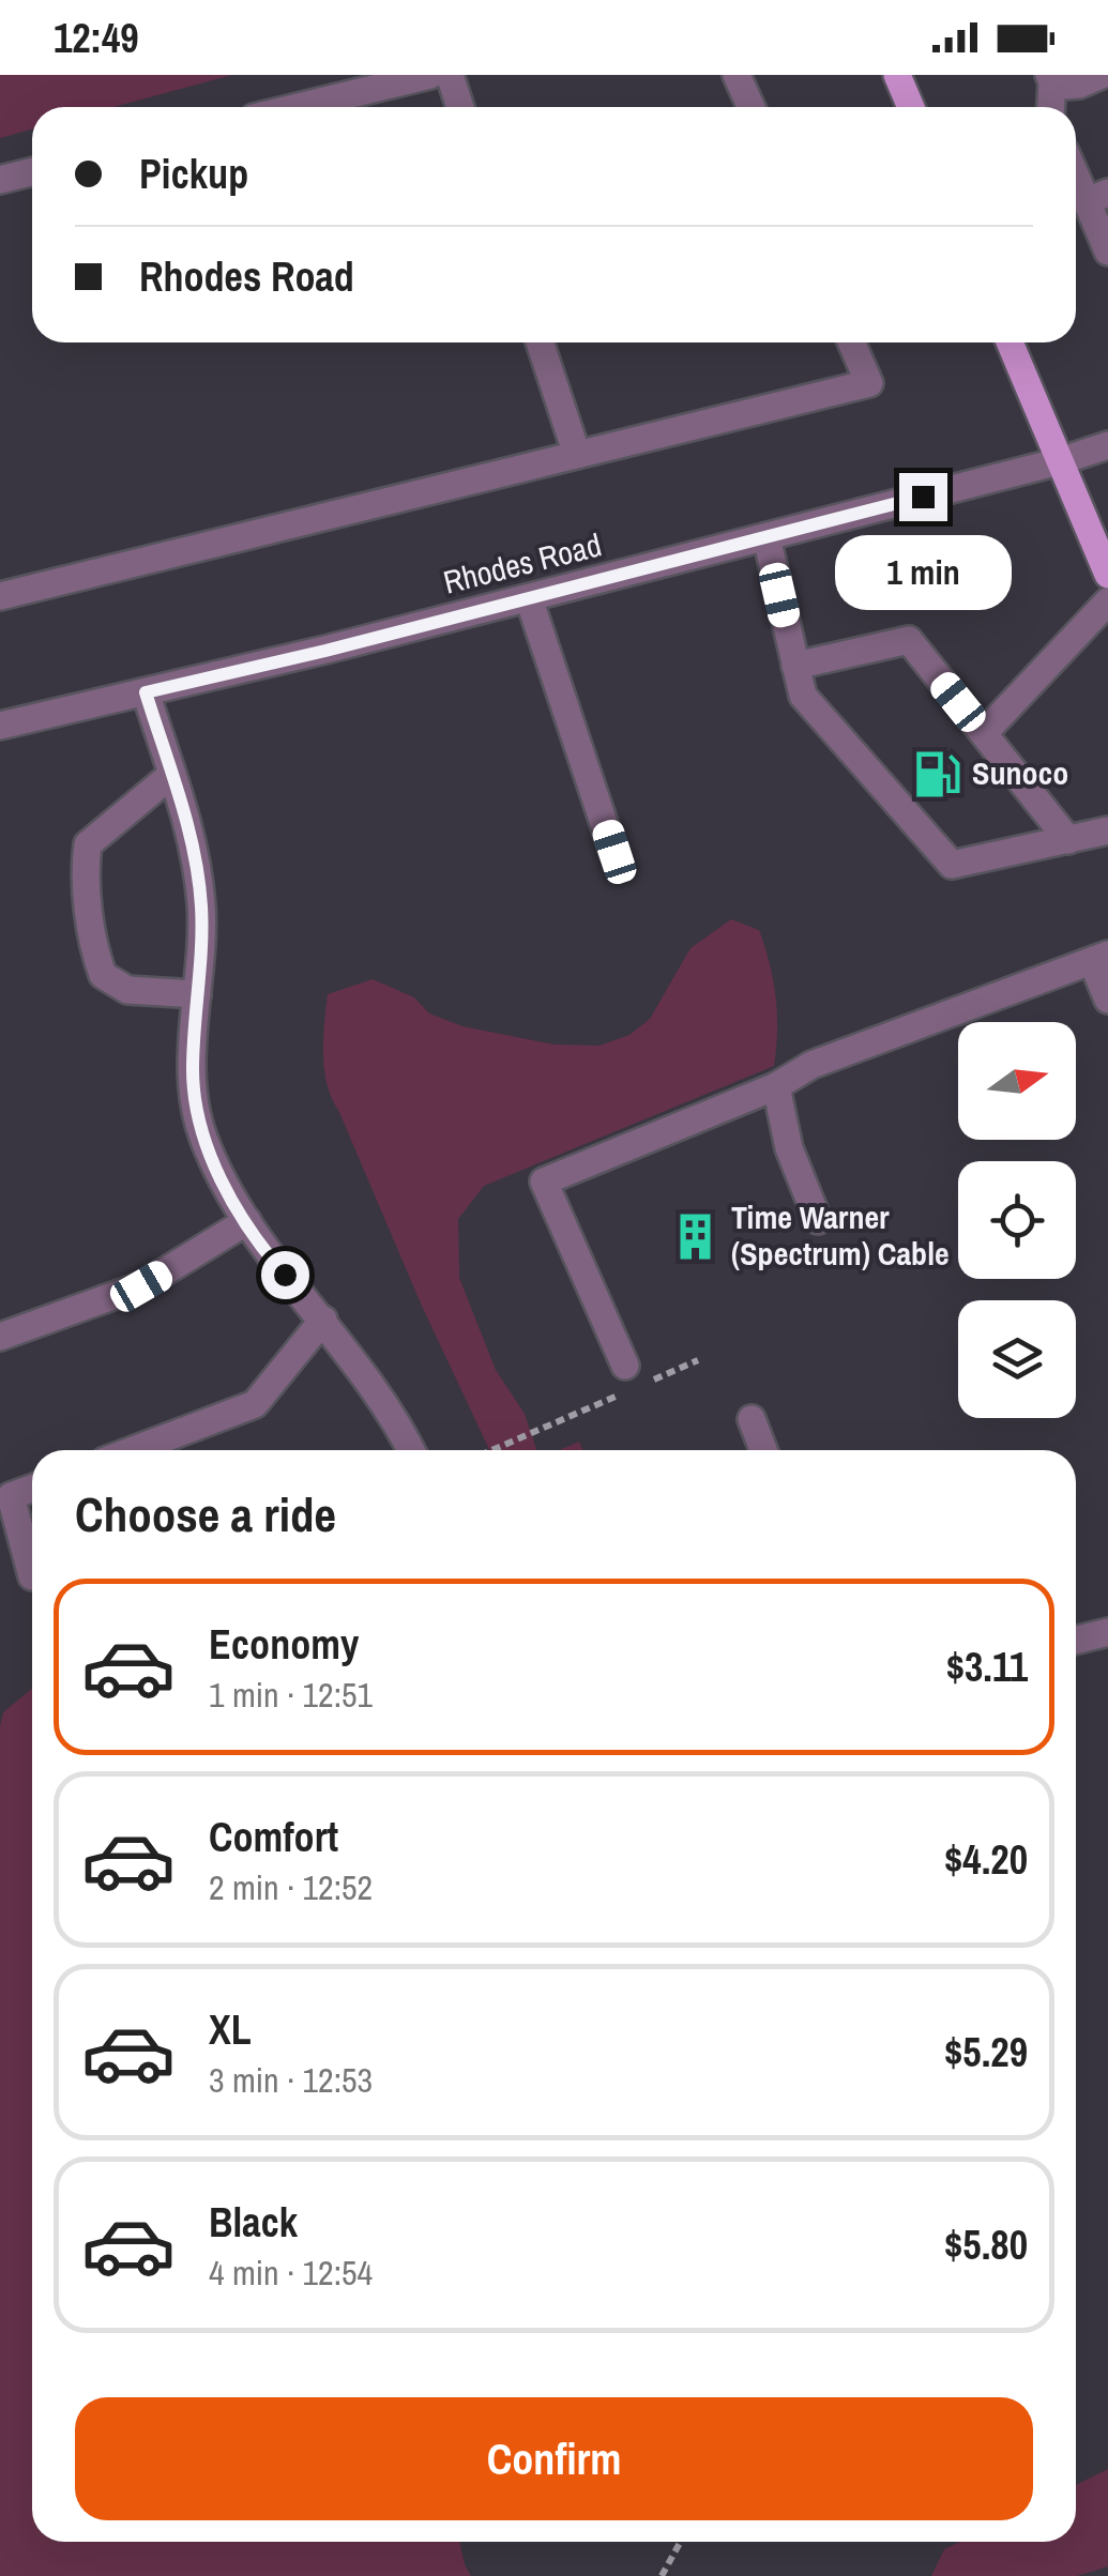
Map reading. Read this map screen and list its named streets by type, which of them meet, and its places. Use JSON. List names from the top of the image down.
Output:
{
  "streets": {
    "street": ["Rhodes Road"]
  },
  "places": {
    "fuel station": ["Sunoco"],
    "building": ["Time Warner (Spectrum) Cable"]
  },
  "north": "right",
  "page": {
    "status": "12:49",
    "banner": ["Pickup", "Rhodes Road"],
    "bubble": "1 min",
    "heading": "Choose a ride",
    "list": [
      {
        "name": "Economy",
        "note": "1 min · 12:51",
        "value": "$3.11"
      },
      {
        "name": "Comfort",
        "note": "2 min · 12:52",
        "value": "$4.20"
      },
      {
        "name": "XL",
        "note": "3 min · 12:53",
        "value": "$5.29"
      },
      {
        "name": "Black",
        "note": "4 min · 12:54",
        "value": "$5.80"
      }
    ],
    "buttons": "Confirm"
  }
}
